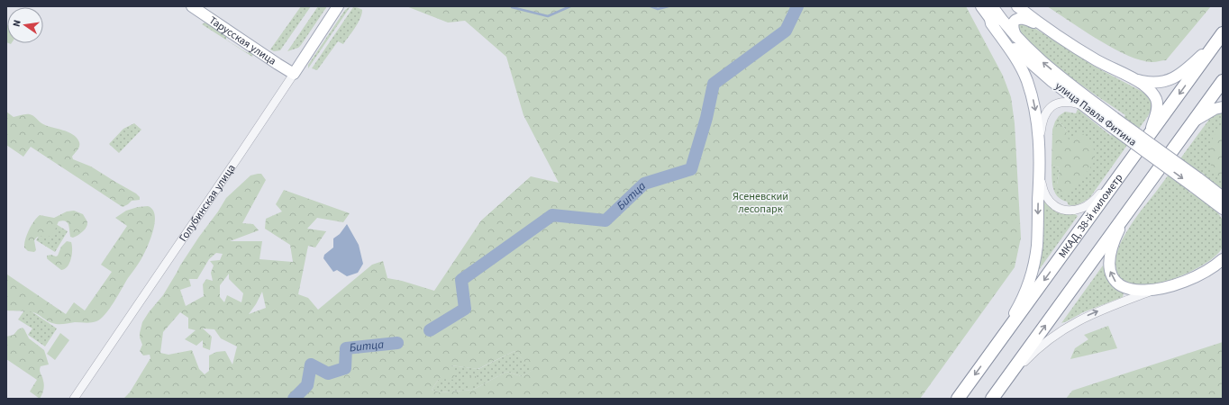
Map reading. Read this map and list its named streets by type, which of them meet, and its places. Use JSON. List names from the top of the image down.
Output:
{
  "streets": {
    "highway": ["МКАД, 38-й километр"],
    "main road": ["Тарусская улица", "улица Павла Фитина", "Голубинская улица"]
  },
  "crossings": [
    ["Тарусская улица", "Голубинская улица"]
  ],
  "water": ["Битца"],
  "parks": ["Ясеневский лесопарк"],
  "north": "left"
}
